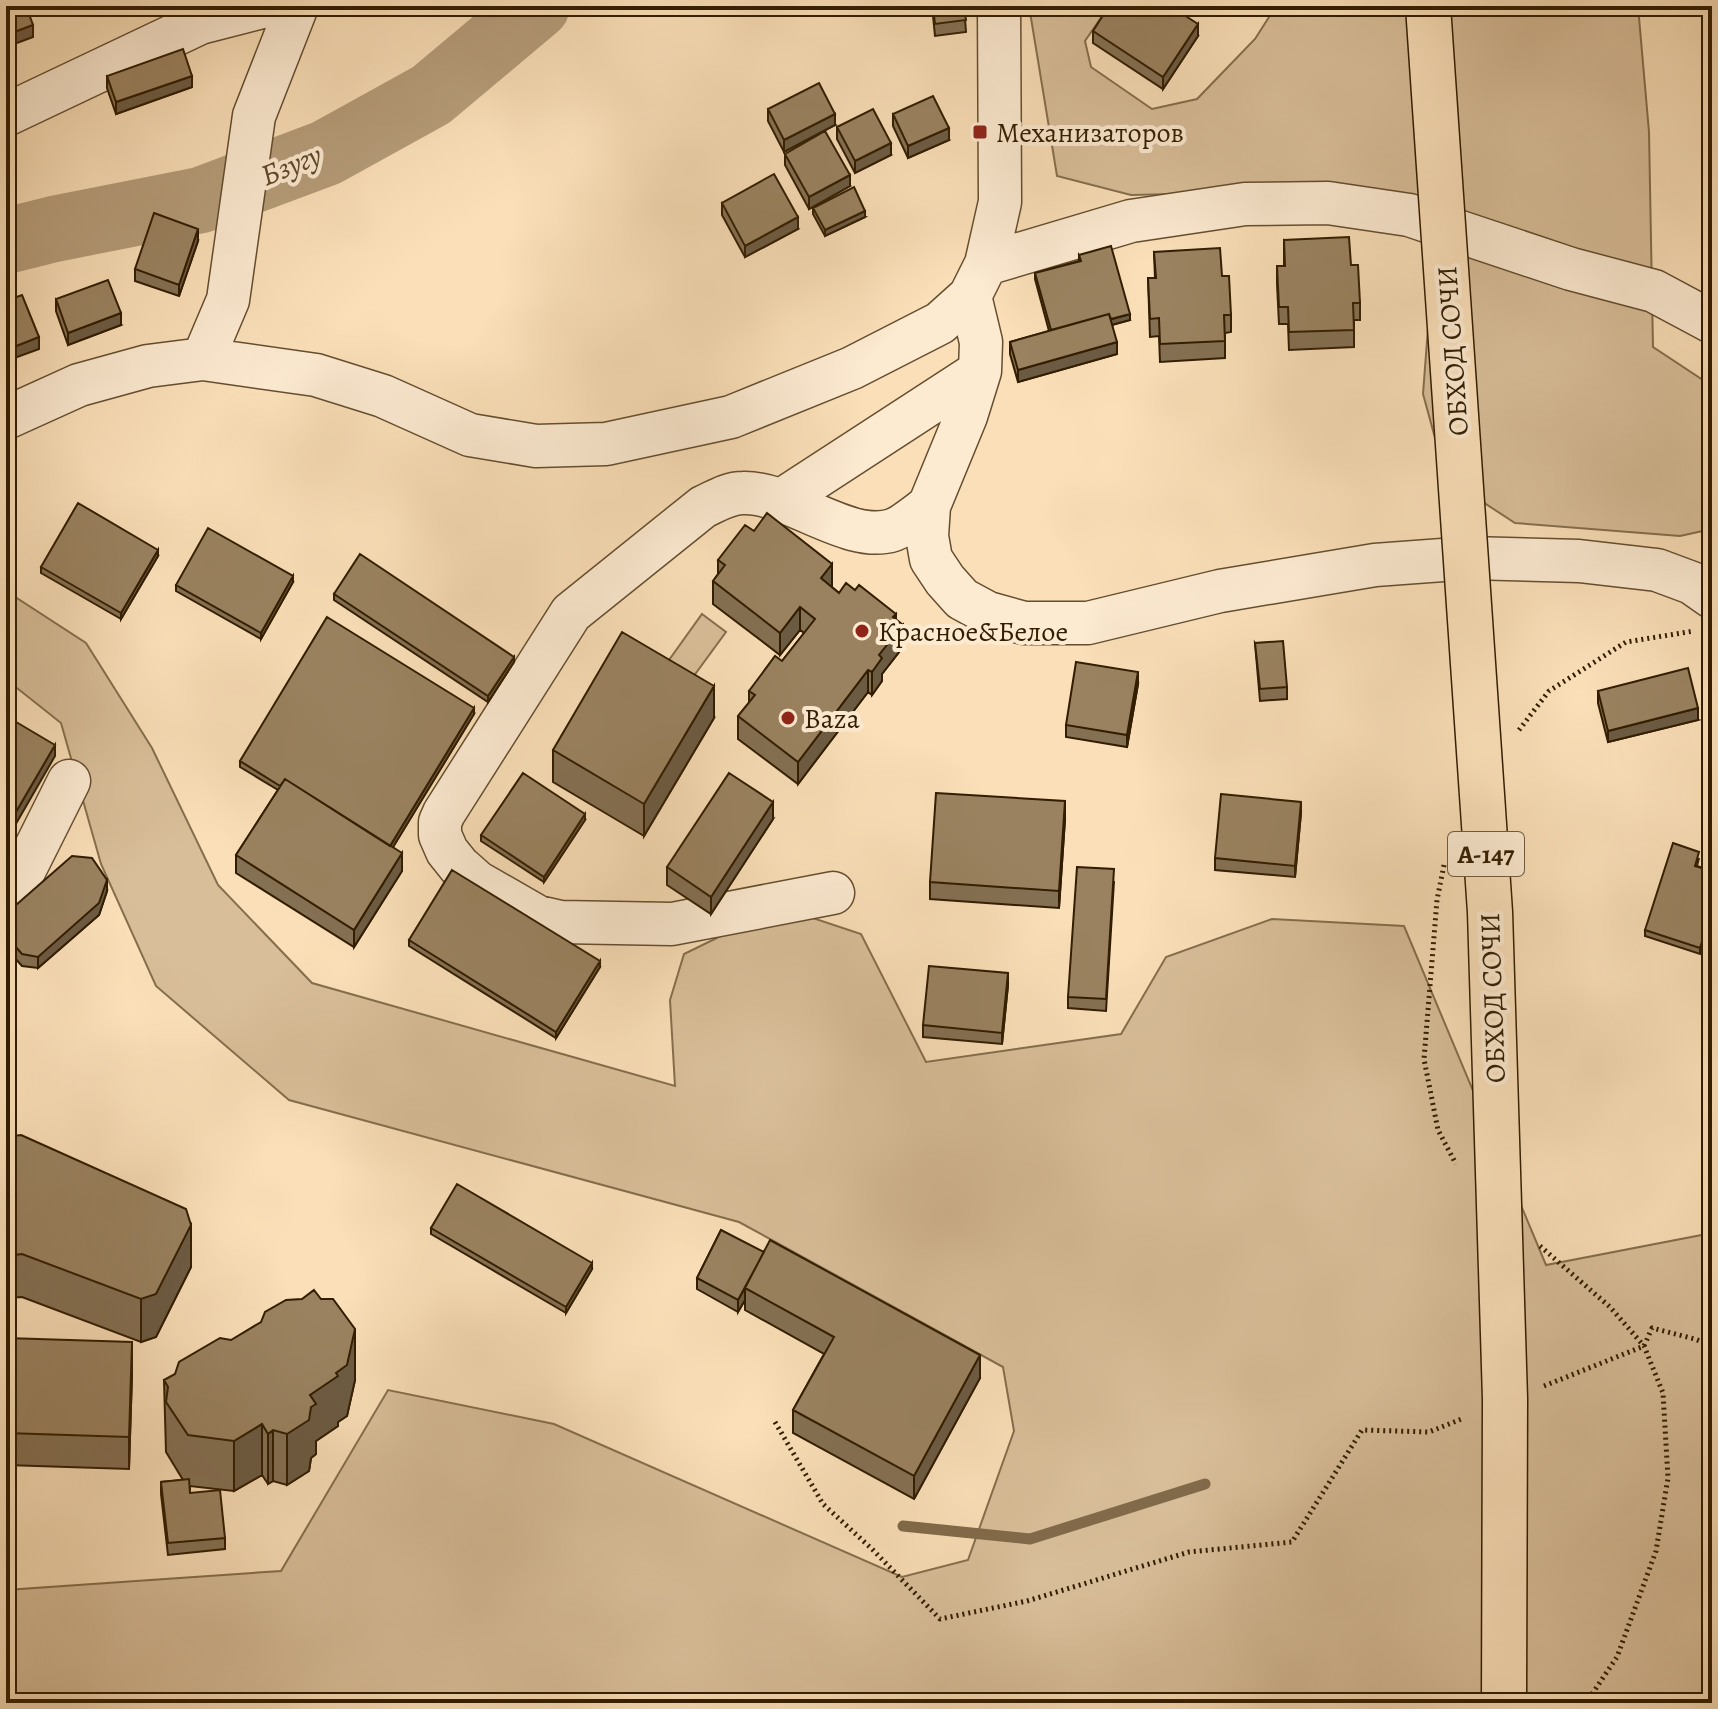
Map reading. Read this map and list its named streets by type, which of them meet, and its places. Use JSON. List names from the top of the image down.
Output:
{
  "streets": {
    "highway": ["ОБХОД СОЧИ", "А-147"]
  },
  "water": ["Бзугу"],
  "places": {
    "transit": ["Механизаторов"],
    "other": ["Красное&Белое", "Baza"]
  }
}
